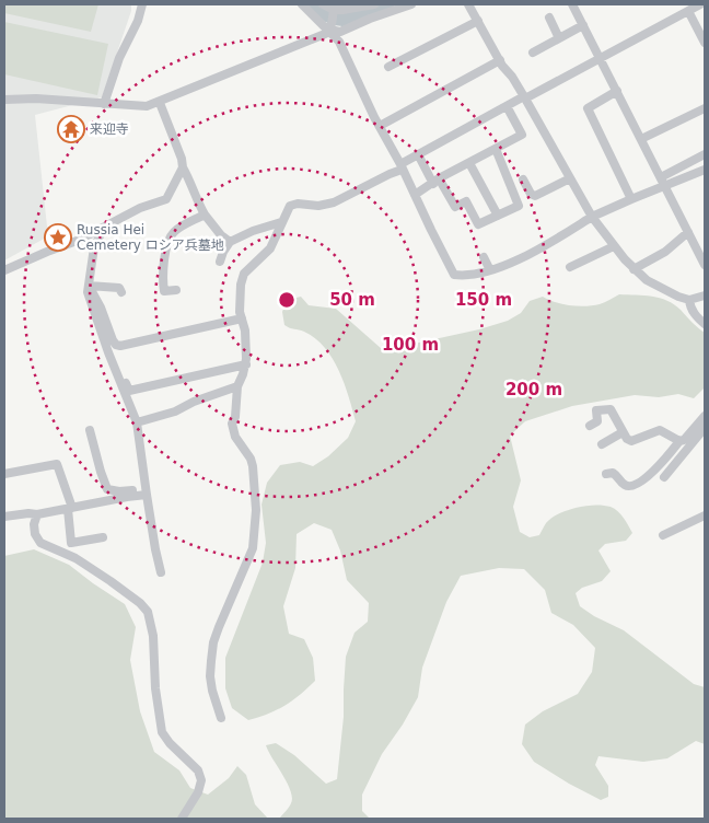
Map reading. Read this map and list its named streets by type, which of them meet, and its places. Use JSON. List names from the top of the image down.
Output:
{
  "places": {
    "temple": ["来迎寺"],
    "place": ["Russia Hei Cemetery ロシア兵墓地"]
  },
  "rings": [
    "50 m",
    "150 m",
    "100 m",
    "200 m"
  ]
}
